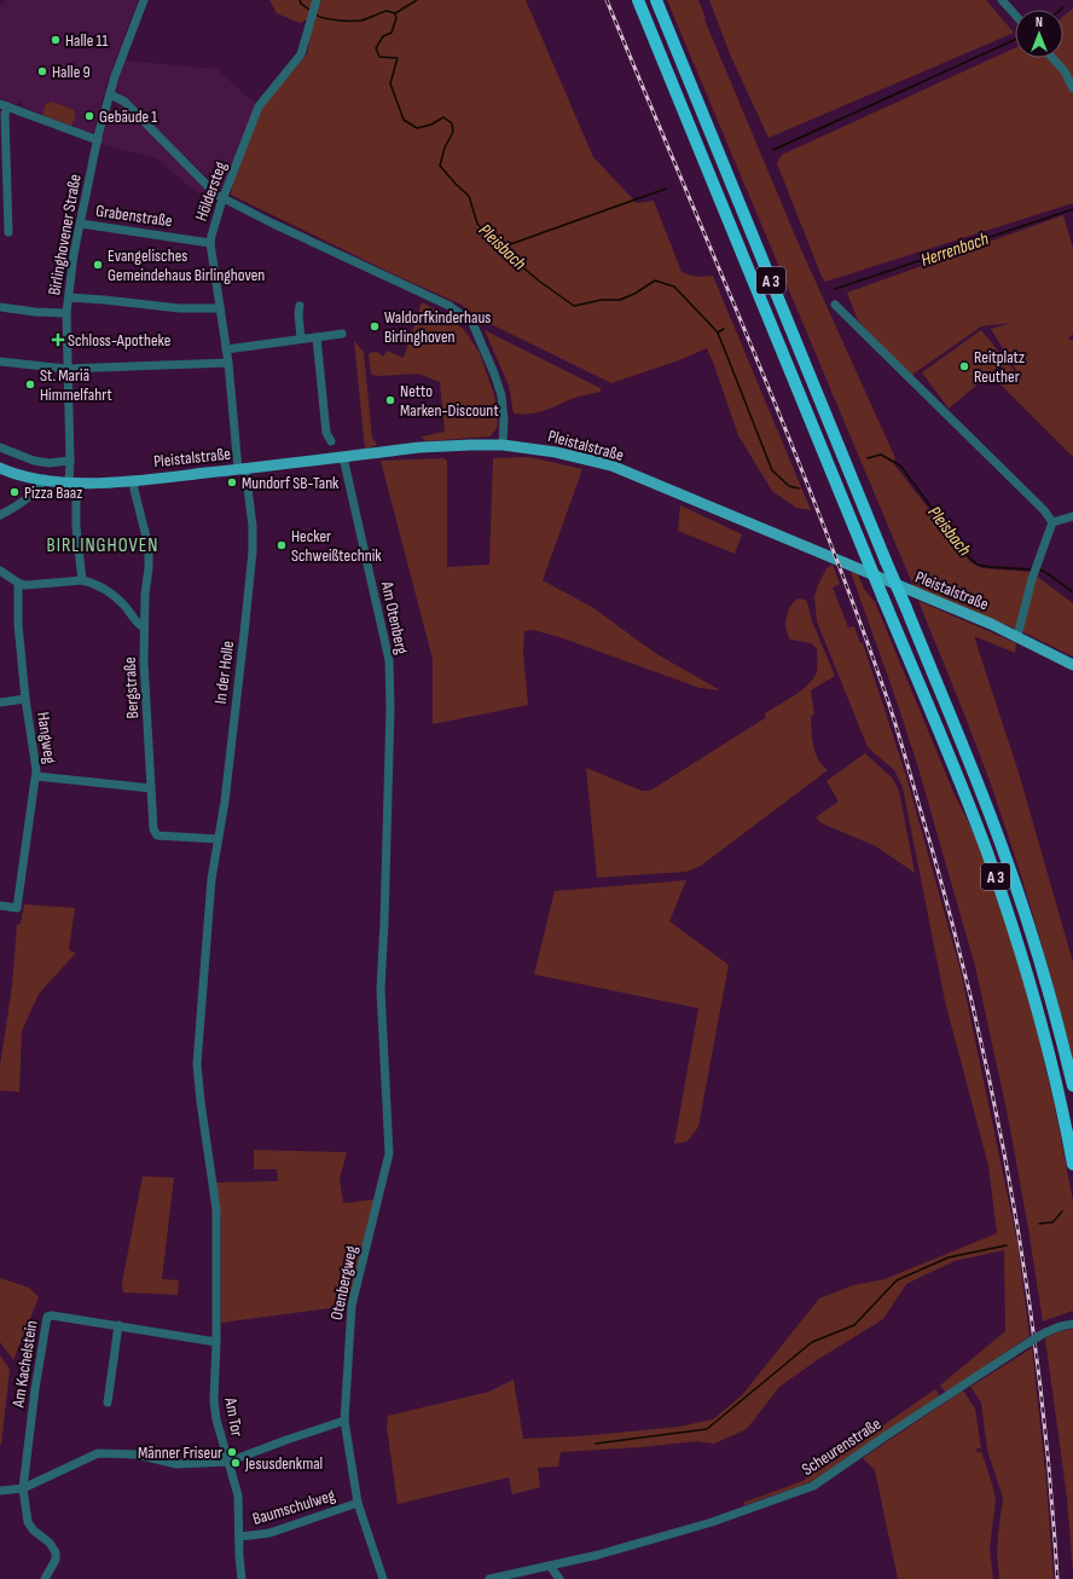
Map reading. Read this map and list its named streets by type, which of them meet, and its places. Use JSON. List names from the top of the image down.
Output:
{
  "streets": {
    "highway": ["A 3"],
    "main road": ["Pleistalstraße"],
    "street": [
      "Höldersteg",
      "Grabenstraße",
      "Birlinghovener Straße",
      "Am Otenberg",
      "In der Holle",
      "Bergstraße",
      "Hangweg",
      "Otenbergweg",
      "Am Kachelstein",
      "Am Tor",
      "Scheurenstraße",
      "Baumschulweg"
    ]
  },
  "crossings": [
    ["Höldersteg", "Grabenstraße"],
    ["Höldersteg", "Pleistalstraße"],
    ["Höldersteg", "In der Holle"],
    ["Grabenstraße", "Birlinghovener Straße"],
    ["Birlinghovener Straße", "Pleistalstraße"],
    ["Pleistalstraße", "Am Otenberg"],
    ["Pleistalstraße", "In der Holle"],
    ["Pleistalstraße", "Bergstraße"],
    ["Am Otenberg", "Otenbergweg"],
    ["In der Holle", "Bergstraße"],
    ["In der Holle", "Am Tor"],
    ["Otenbergweg", "Baumschulweg"],
    ["Am Kachelstein", "Am Tor"],
    ["Am Tor", "Baumschulweg"]
  ],
  "districts": ["BIRLINGHOVEN"],
  "water": ["Pleisbach", "Herrenbach"],
  "places": {
    "other": [
      "Halle 11",
      "Halle 9",
      "Gebäude 1",
      "Evangelisches Gemeindehaus Birlinghoven",
      "Waldorfkinderhaus Birlinghoven",
      "Reitplatz Reuther",
      "St. Mariä Himmelfahrt",
      "Netto Marken-Discount",
      "Mundorf SB-Tank",
      "Pizza Baaz",
      "Hecker Schweißtechnik",
      "Männer Friseur",
      "Jesusdenkmal"
    ],
    "health": ["Schloss-Apotheke"]
  },
  "north": "top"
}
